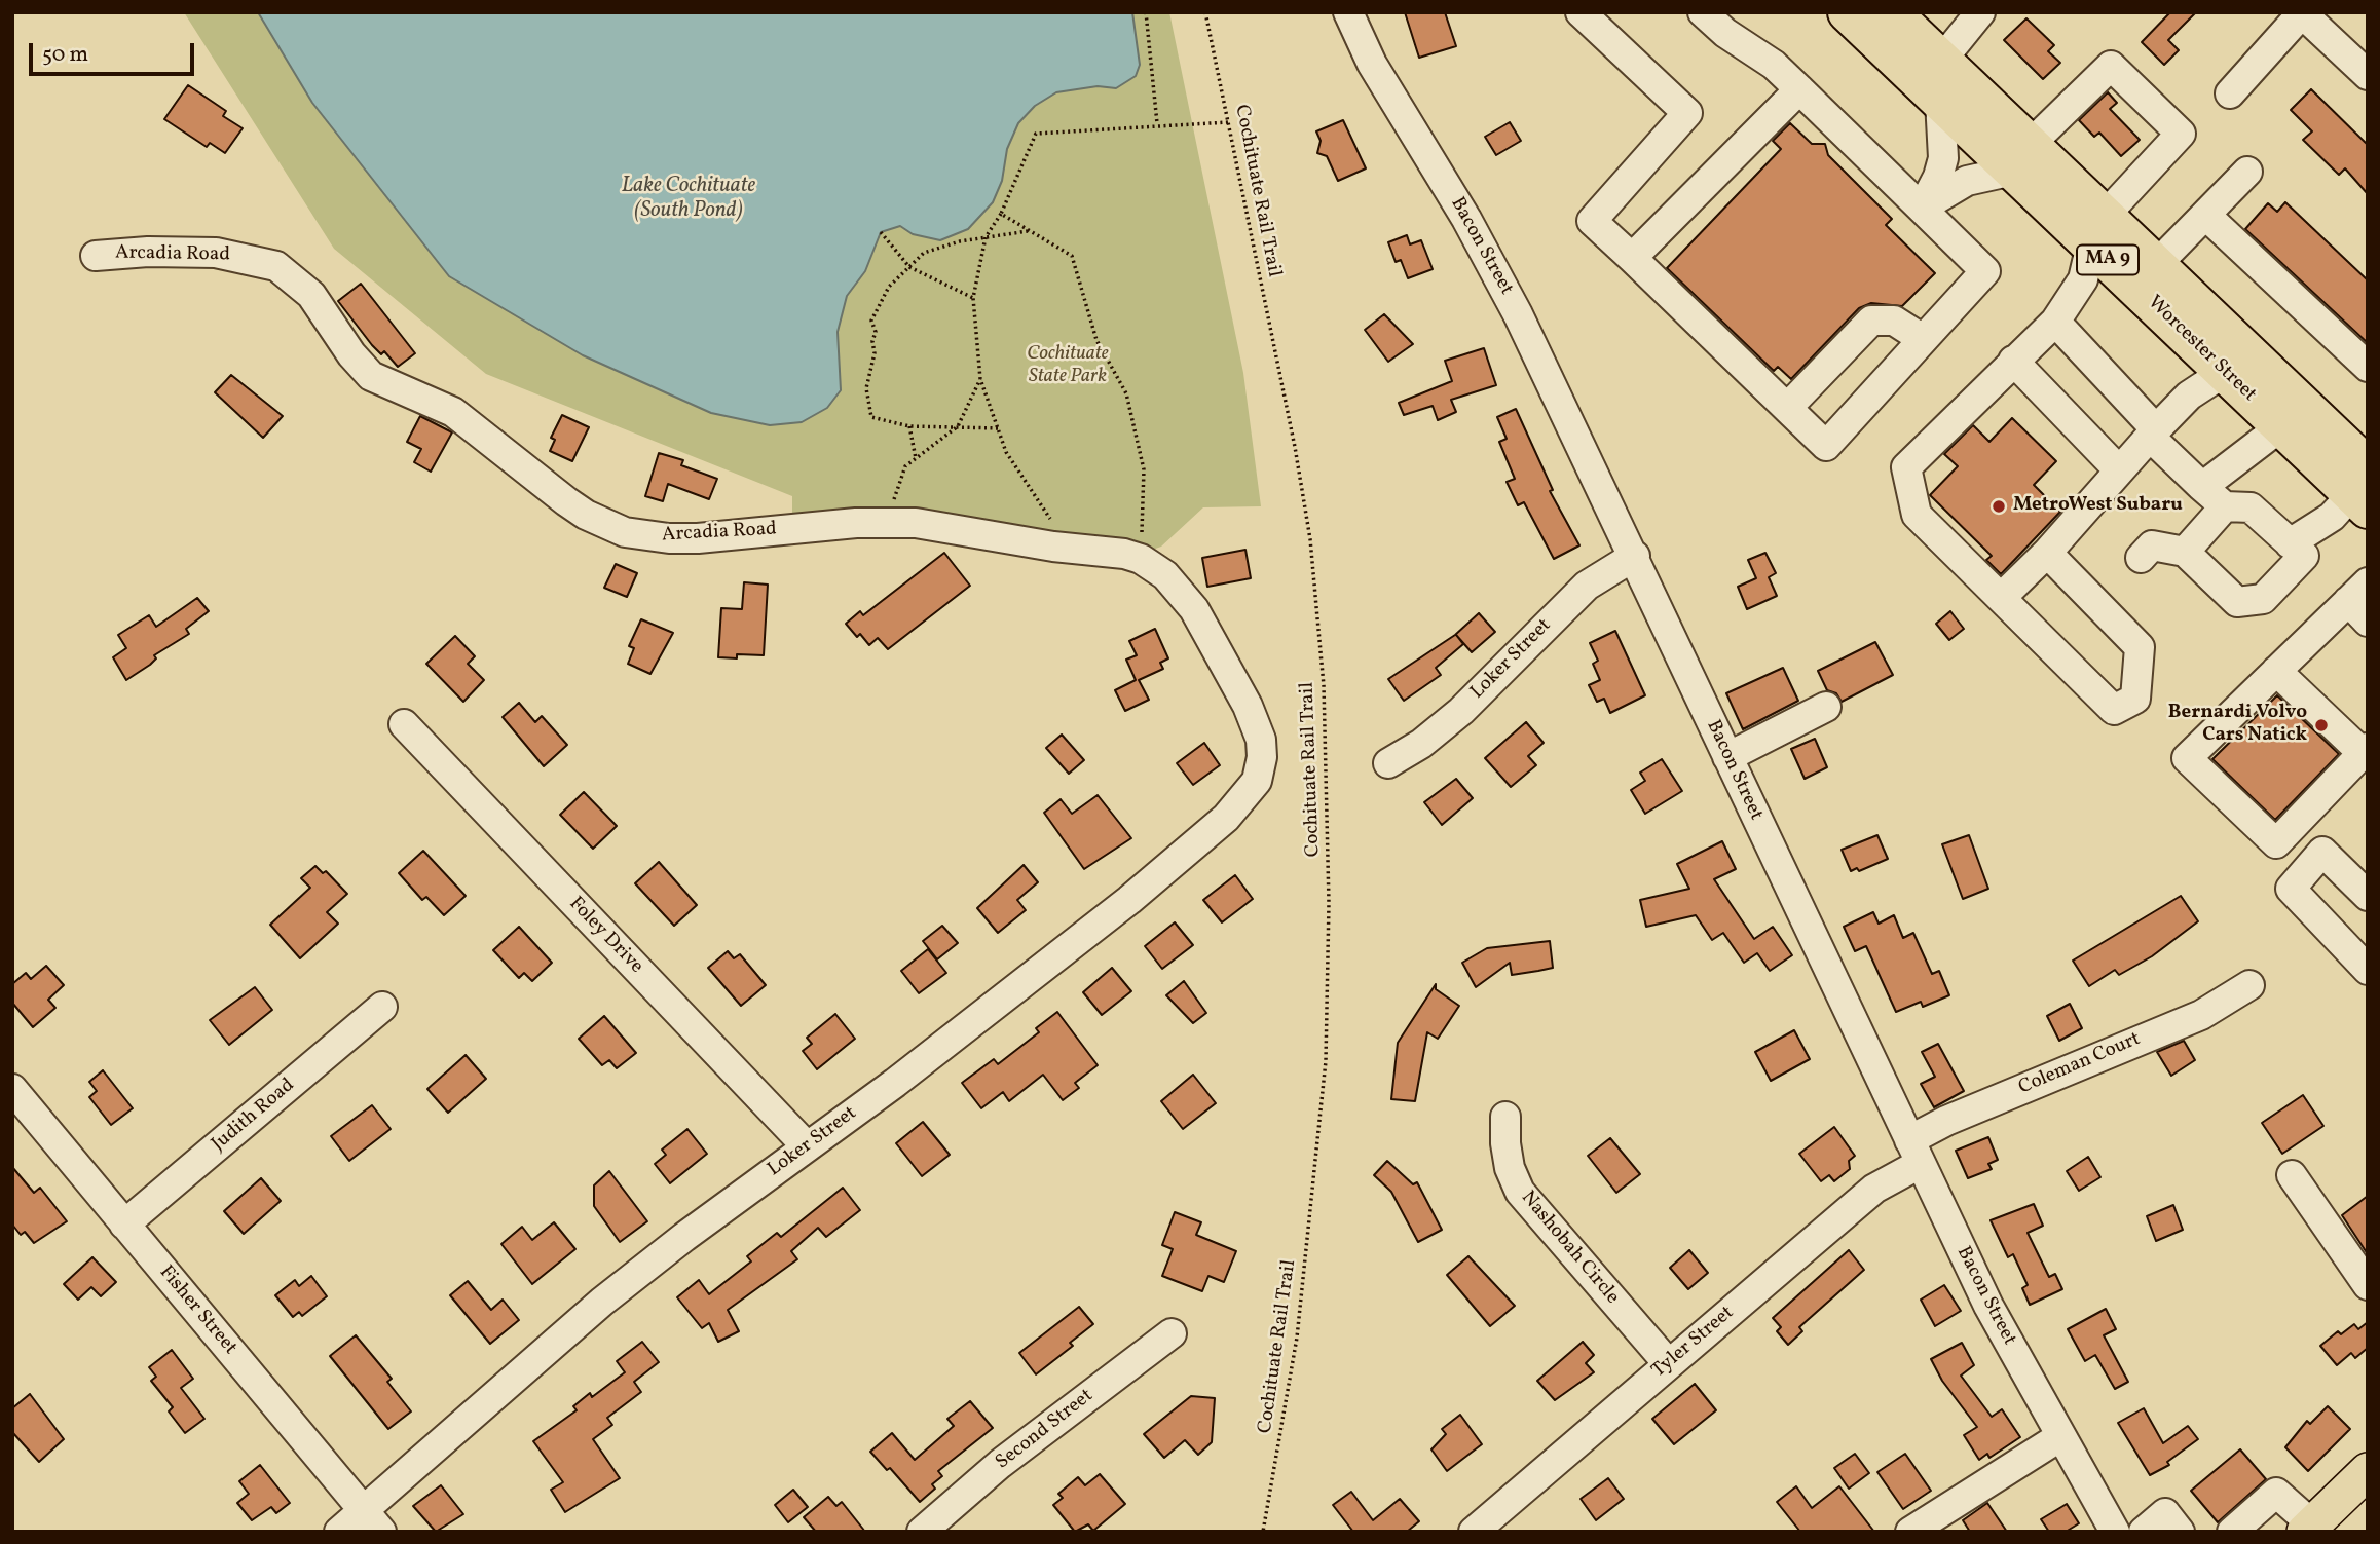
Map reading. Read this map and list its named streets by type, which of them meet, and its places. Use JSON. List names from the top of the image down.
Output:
{
  "streets": {
    "highway": ["MA 9", "Worcester Street"],
    "street": [
      "Bacon Street",
      "Arcadia Road",
      "Loker Street",
      "Foley Drive",
      "Coleman Court",
      "Judith Road",
      "Nashobah Circle",
      "Fisher Street",
      "Tyler Street",
      "Second Street"
    ],
    "path": ["Cochituate Rail Trail"]
  },
  "crossings": [
    ["Bacon Street", "Loker Street"],
    ["Bacon Street", "Coleman Court"],
    ["Bacon Street", "Tyler Street"],
    ["Arcadia Road", "Loker Street"],
    ["Loker Street", "Foley Drive"],
    ["Loker Street", "Fisher Street"],
    ["Coleman Court", "Tyler Street"],
    ["Judith Road", "Fisher Street"],
    ["Nashobah Circle", "Tyler Street"]
  ],
  "water": ["Lake Cochituate (South Pond)"],
  "parks": ["Cochituate State Park"],
  "places": ["MetroWest Subaru", "Bernardi Volvo Cars Natick"],
  "scale_bar": "50 m"
}
